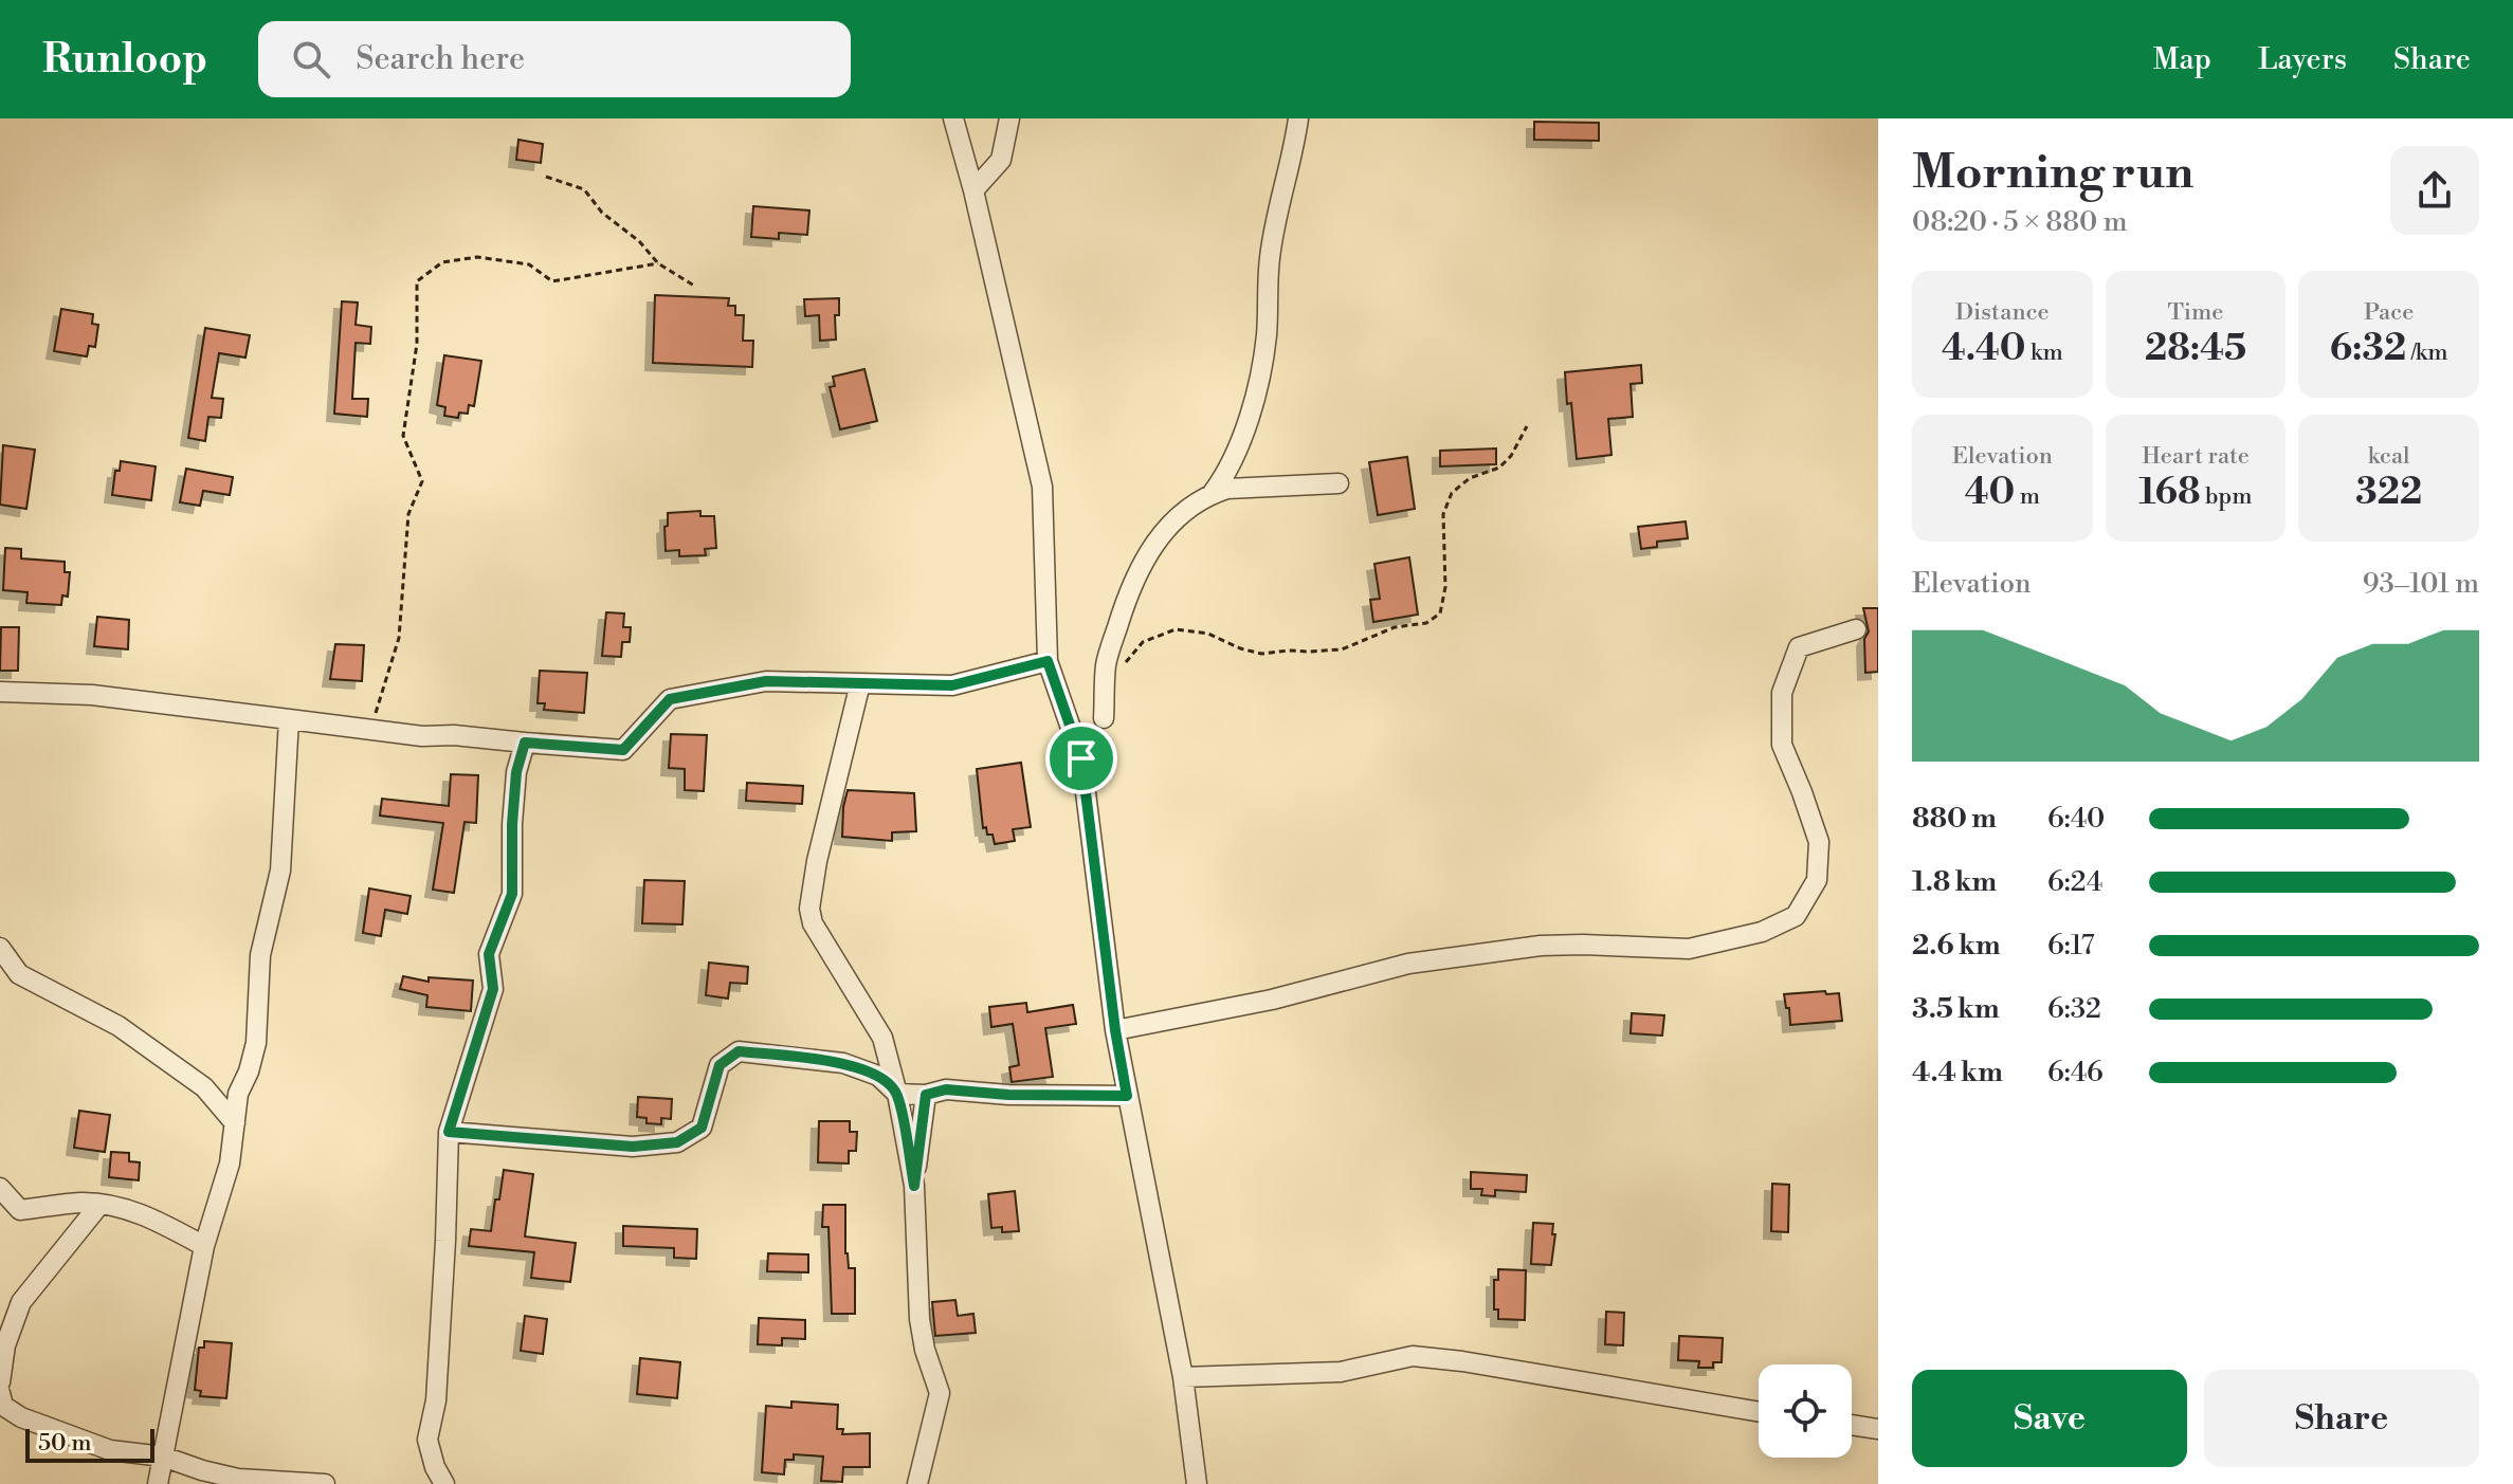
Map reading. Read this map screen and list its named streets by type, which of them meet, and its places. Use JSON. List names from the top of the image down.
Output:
{
  "scale_bar": "50 m",
  "page": {
    "header": "Runloop",
    "search": "Search here",
    "nav": ["Map", "Layers", "Share"],
    "heading": ["Morning run", "08:20 · 5 × 880 m"],
    "stats": [
      ["Distance", "4.40 km"],
      ["Time", "28:45"],
      ["Pace", "6:32 /km"],
      ["Elevation", "40 m"],
      ["Heart rate", "168 bpm"],
      ["kcal", "322"]
    ],
    "chart": ["Elevation", "93–101 m"],
    "list": [
      {
        "name": "880 m",
        "note": "6:40"
      },
      {
        "name": "1.8 km",
        "note": "6:24"
      },
      {
        "name": "2.6 km",
        "note": "6:17"
      },
      {
        "name": "3.5 km",
        "note": "6:32"
      },
      {
        "name": "4.4 km",
        "note": "6:46"
      }
    ],
    "buttons": ["Save", "Share"],
    "scale": "50 m"
  }
}
